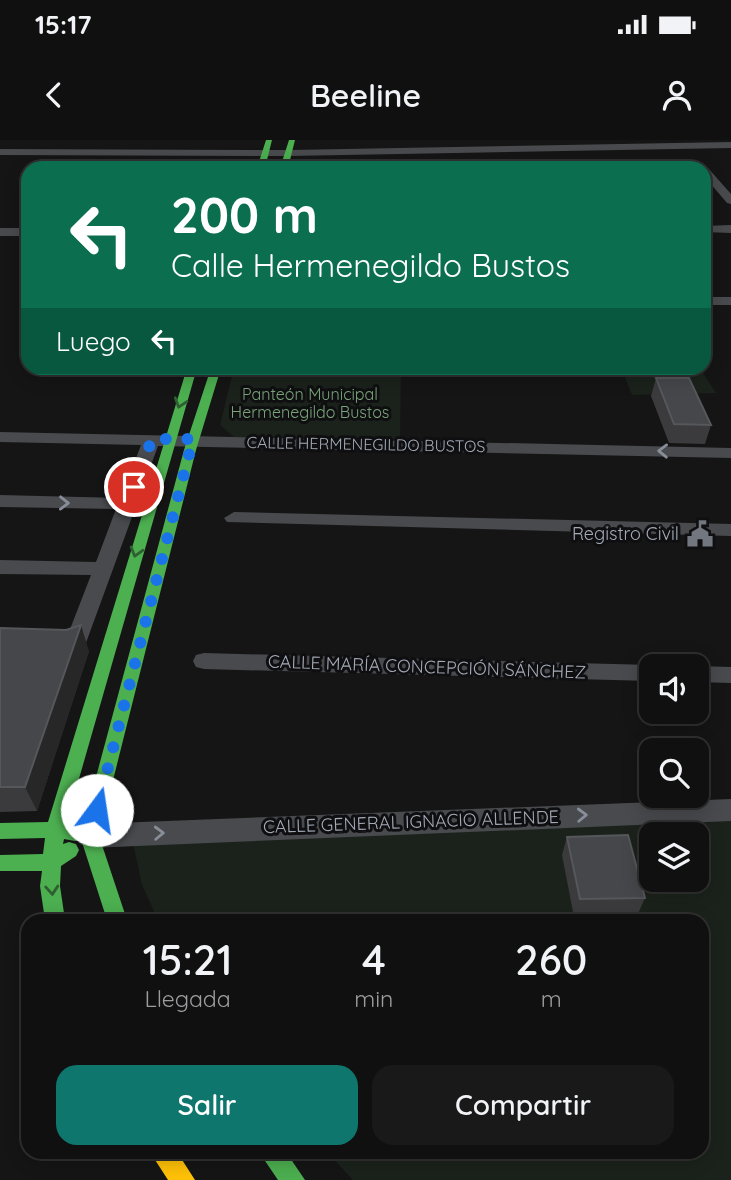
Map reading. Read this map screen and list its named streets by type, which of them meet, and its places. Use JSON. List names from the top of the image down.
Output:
{
  "streets": {
    "street": ["CALLE HERMENEGILDO BUSTOS", "CALLE MARÍA CONCEPCIÓN SÁNCHEZ", "CALLE GENERAL IGNACIO ALLENDE"]
  },
  "one_way": ["CALLE GENERAL IGNACIO ALLENDE"],
  "parks": ["Panteón Municipal Hermenegildo Bustos"],
  "places": {
    "public building": ["Registro Civil"]
  },
  "page": {
    "status": "15:17",
    "header": "Beeline",
    "turn": ["200 m", "Calle Hermenegildo Bustos"],
    "then": "Luego",
    "eta": [
      "15:21",
      "Llegada",
      "4",
      "min",
      "260",
      "m"
    ],
    "buttons": ["Salir", "Compartir"]
  }
}
